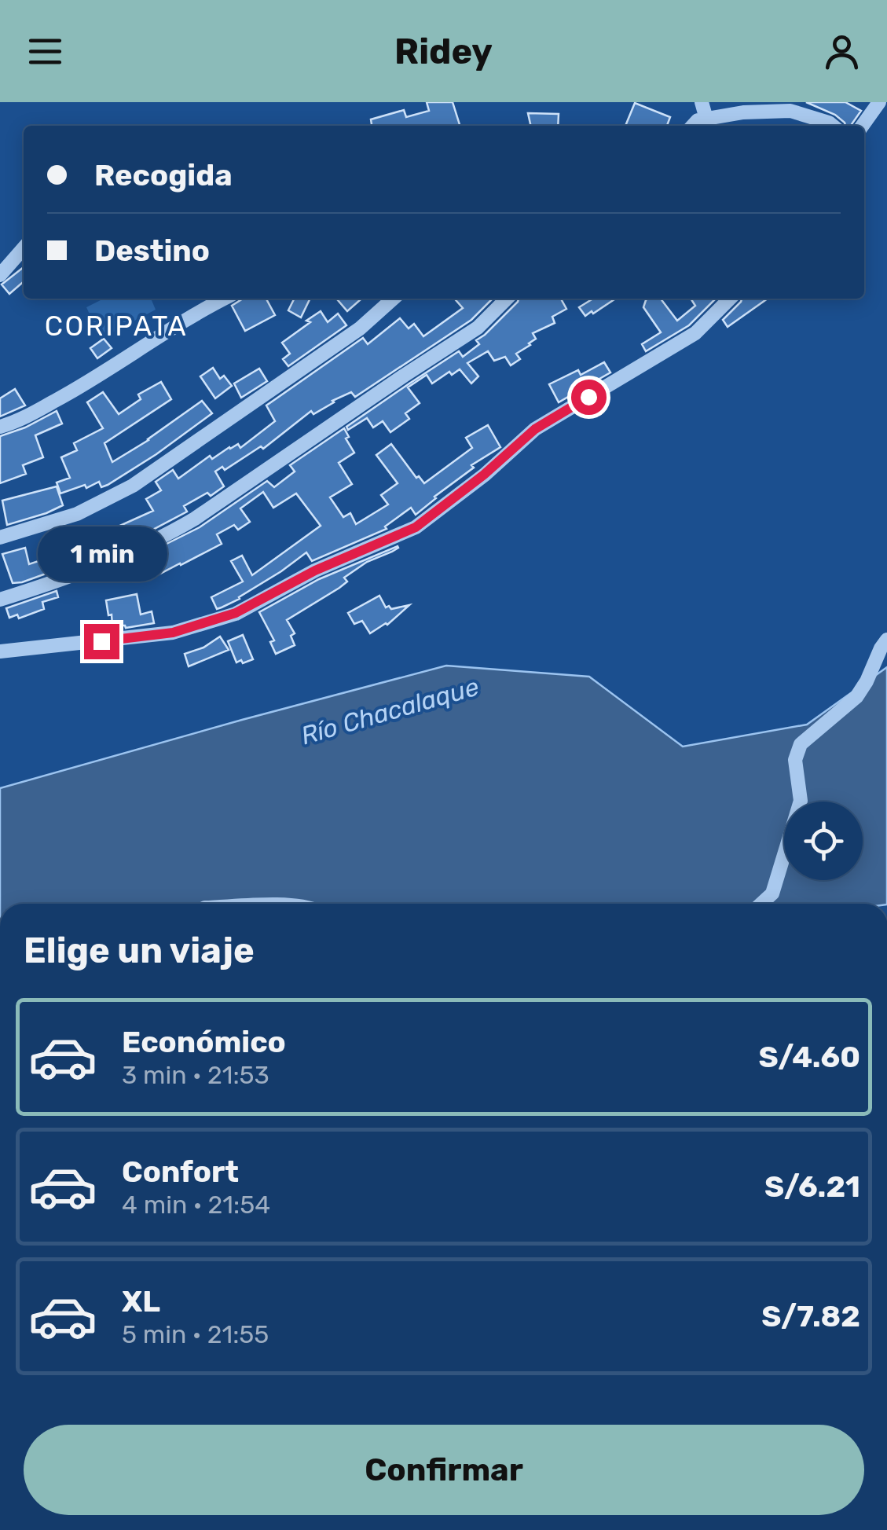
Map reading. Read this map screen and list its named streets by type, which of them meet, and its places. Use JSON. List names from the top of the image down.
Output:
{
  "districts": ["CORIPATA"],
  "water": ["Río Chacalaque"],
  "page": {
    "header": "Ridey",
    "banner": ["Recogida", "Destino"],
    "bubble": "1 min",
    "heading": "Elige un viaje",
    "list": [
      {
        "name": "Económico",
        "note": "3 min · 21:53",
        "value": "S/4.60"
      },
      {
        "name": "Confort",
        "note": "4 min · 21:54",
        "value": "S/6.21"
      },
      {
        "name": "XL",
        "note": "5 min · 21:55",
        "value": "S/7.82"
      }
    ],
    "buttons": "Confirmar"
  }
}
